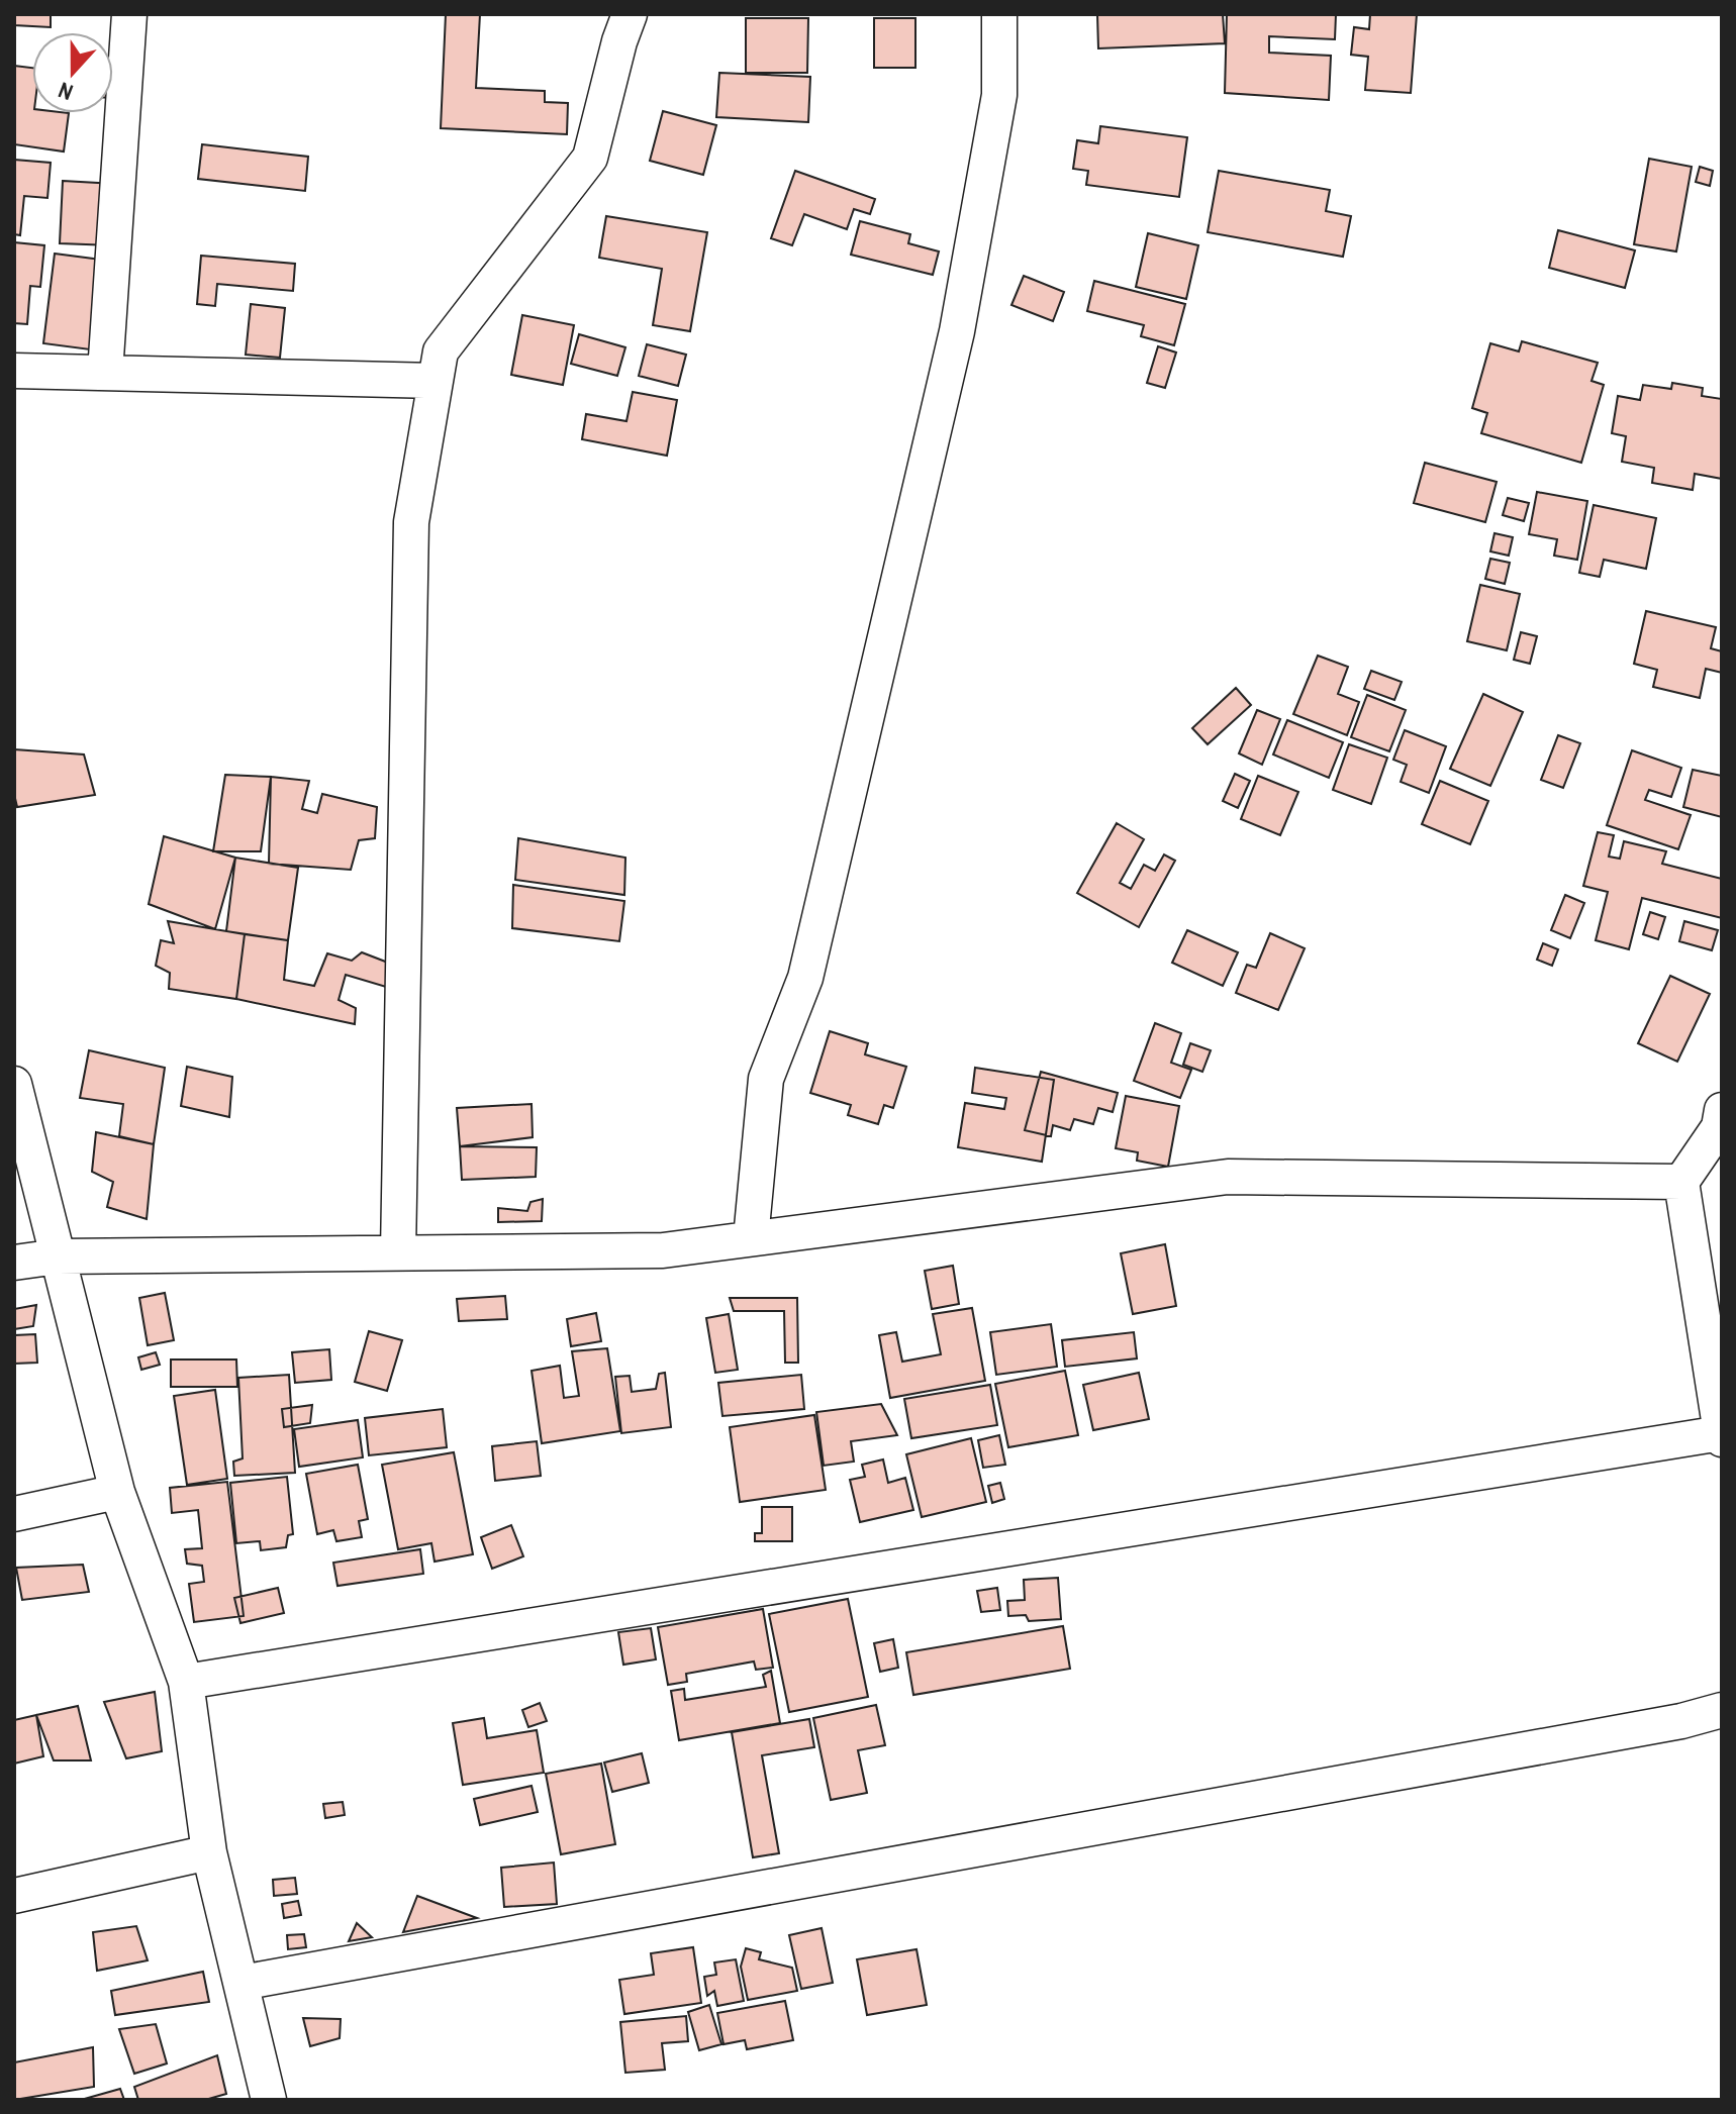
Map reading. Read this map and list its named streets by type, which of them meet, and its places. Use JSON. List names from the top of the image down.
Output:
{
  "north": "bottom"
}
